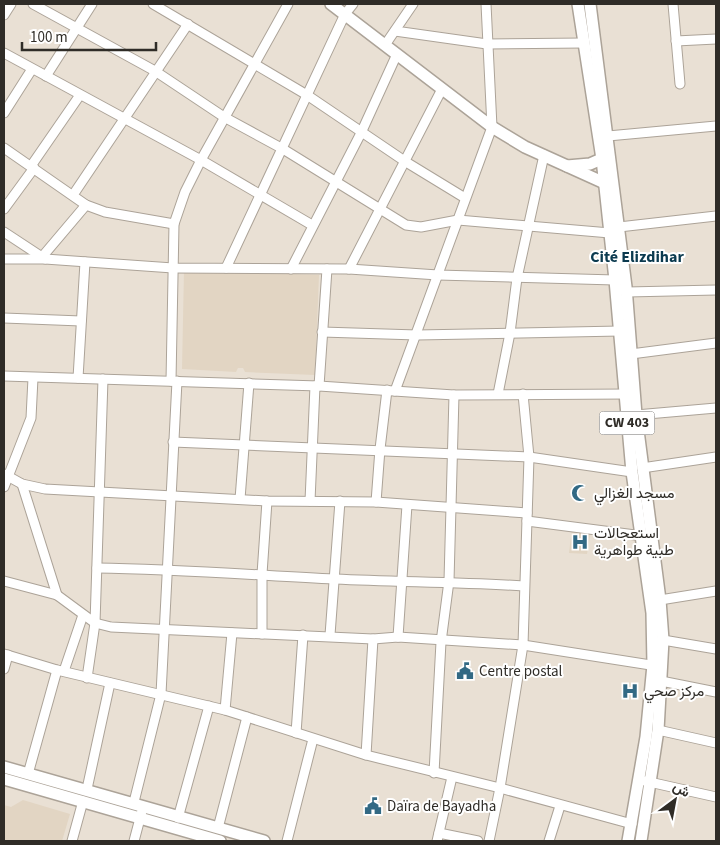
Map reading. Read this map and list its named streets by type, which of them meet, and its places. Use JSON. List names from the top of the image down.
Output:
{
  "streets": {
    "main road": ["CW 403"]
  },
  "districts": ["Cité Elizdihar"],
  "places": {
    "mosque": ["مسجد الغزالي"],
    "hospital": ["استعجالات طبية طواهرية", "مركز صحي"],
    "public building": ["Centre postal", "Daïra de Bayadha"]
  },
  "scale_bar": "100 m",
  "north": "top right"
}
